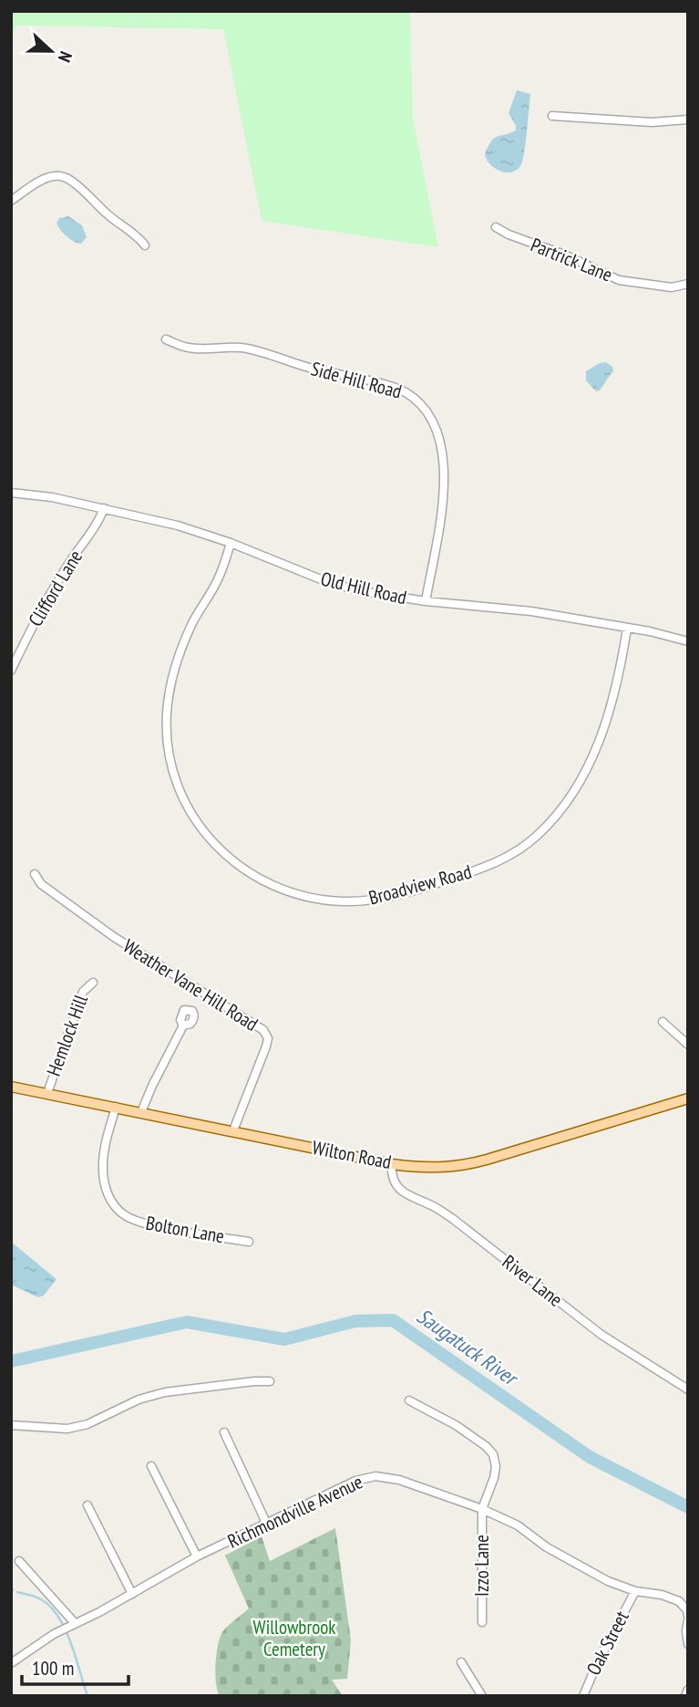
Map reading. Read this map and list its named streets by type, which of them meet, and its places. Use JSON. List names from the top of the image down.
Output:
{
  "streets": {
    "main road": ["Wilton Road"],
    "street": [
      "Partrick Lane",
      "Side Hill Road",
      "Clifford Lane",
      "Old Hill Road",
      "Broadview Road",
      "Weather Vane Hill Road",
      "Hemlock Hill",
      "Bolton Lane",
      "River Lane",
      "Richmondville Avenue",
      "Izzo Lane",
      "Oak Street"
    ]
  },
  "crossings": [
    ["Side Hill Road", "Old Hill Road"],
    ["Clifford Lane", "Old Hill Road"],
    ["Old Hill Road", "Broadview Road"],
    ["Weather Vane Hill Road", "Wilton Road"],
    ["Hemlock Hill", "Wilton Road"],
    ["Wilton Road", "Bolton Lane"],
    ["Wilton Road", "River Lane"],
    ["Richmondville Avenue", "Izzo Lane"],
    ["Richmondville Avenue", "Oak Street"]
  ],
  "water": ["Saugatuck River"],
  "parks": ["Willowbrook Cemetery"],
  "scale_bar": "100 m",
  "north": "right"
}
